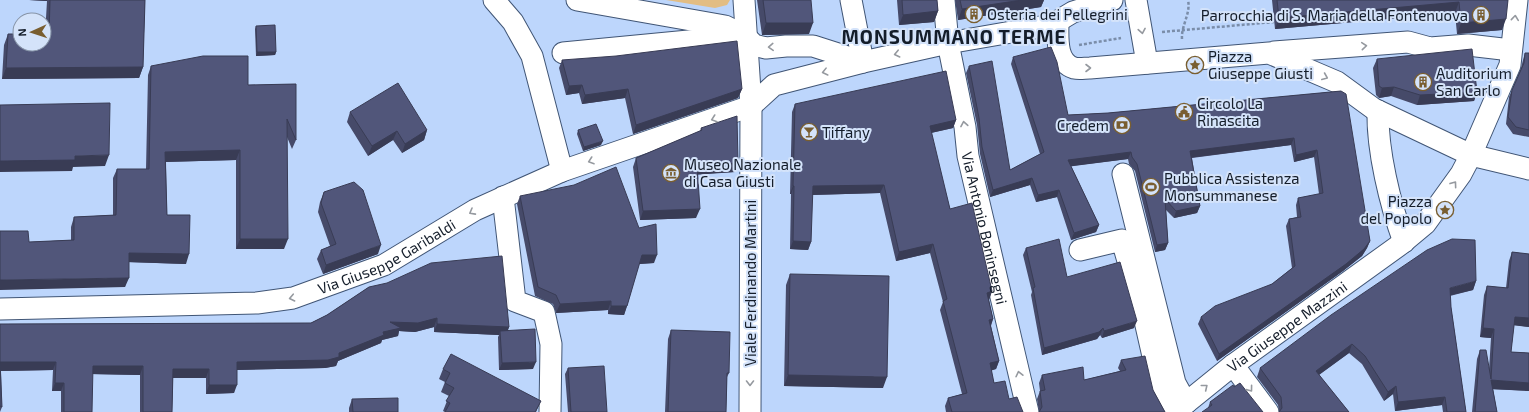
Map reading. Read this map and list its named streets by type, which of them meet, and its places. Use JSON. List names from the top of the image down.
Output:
{
  "streets": {
    "street": [
      "Via Antonio Boninsegni",
      "Via Giuseppe Garibaldi",
      "Viale Ferdinando Martini",
      "Via Giuseppe Mazzini"
    ]
  },
  "crossings": [
    ["Via Giuseppe Garibaldi", "Viale Ferdinando Martini"]
  ],
  "one_way": ["Via Giuseppe Garibaldi", "Viale Ferdinando Martini", "Via Giuseppe Mazzini"],
  "districts": ["MONSUMMANO TERME"],
  "places": {
    "building": ["Osteria dei Pellegrini", "Parrocchia di S. Maria della Fontenuova", "Auditorium San Carlo"],
    "place": ["Piazza Giuseppe Giusti", "Piazza del Popolo"],
    "public building": ["Circolo La Rinascita"],
    "bank": ["Credem"],
    "bar": ["Tiffany"],
    "museum": ["Museo Nazionale di Casa Giusti"],
    "sports": ["Pubblica Assistenza Monsummanese"]
  },
  "north": "left"
}
